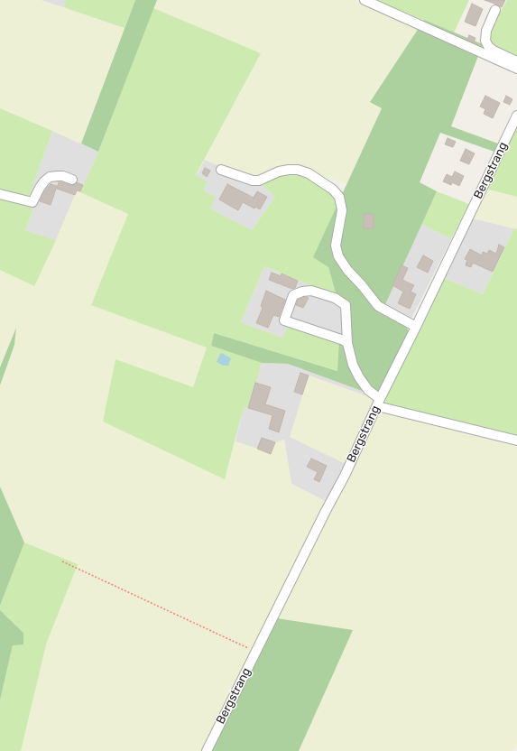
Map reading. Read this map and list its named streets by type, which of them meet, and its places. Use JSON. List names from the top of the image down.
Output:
{
  "streets": {
    "street": ["Bergstrang"]
  }
}
